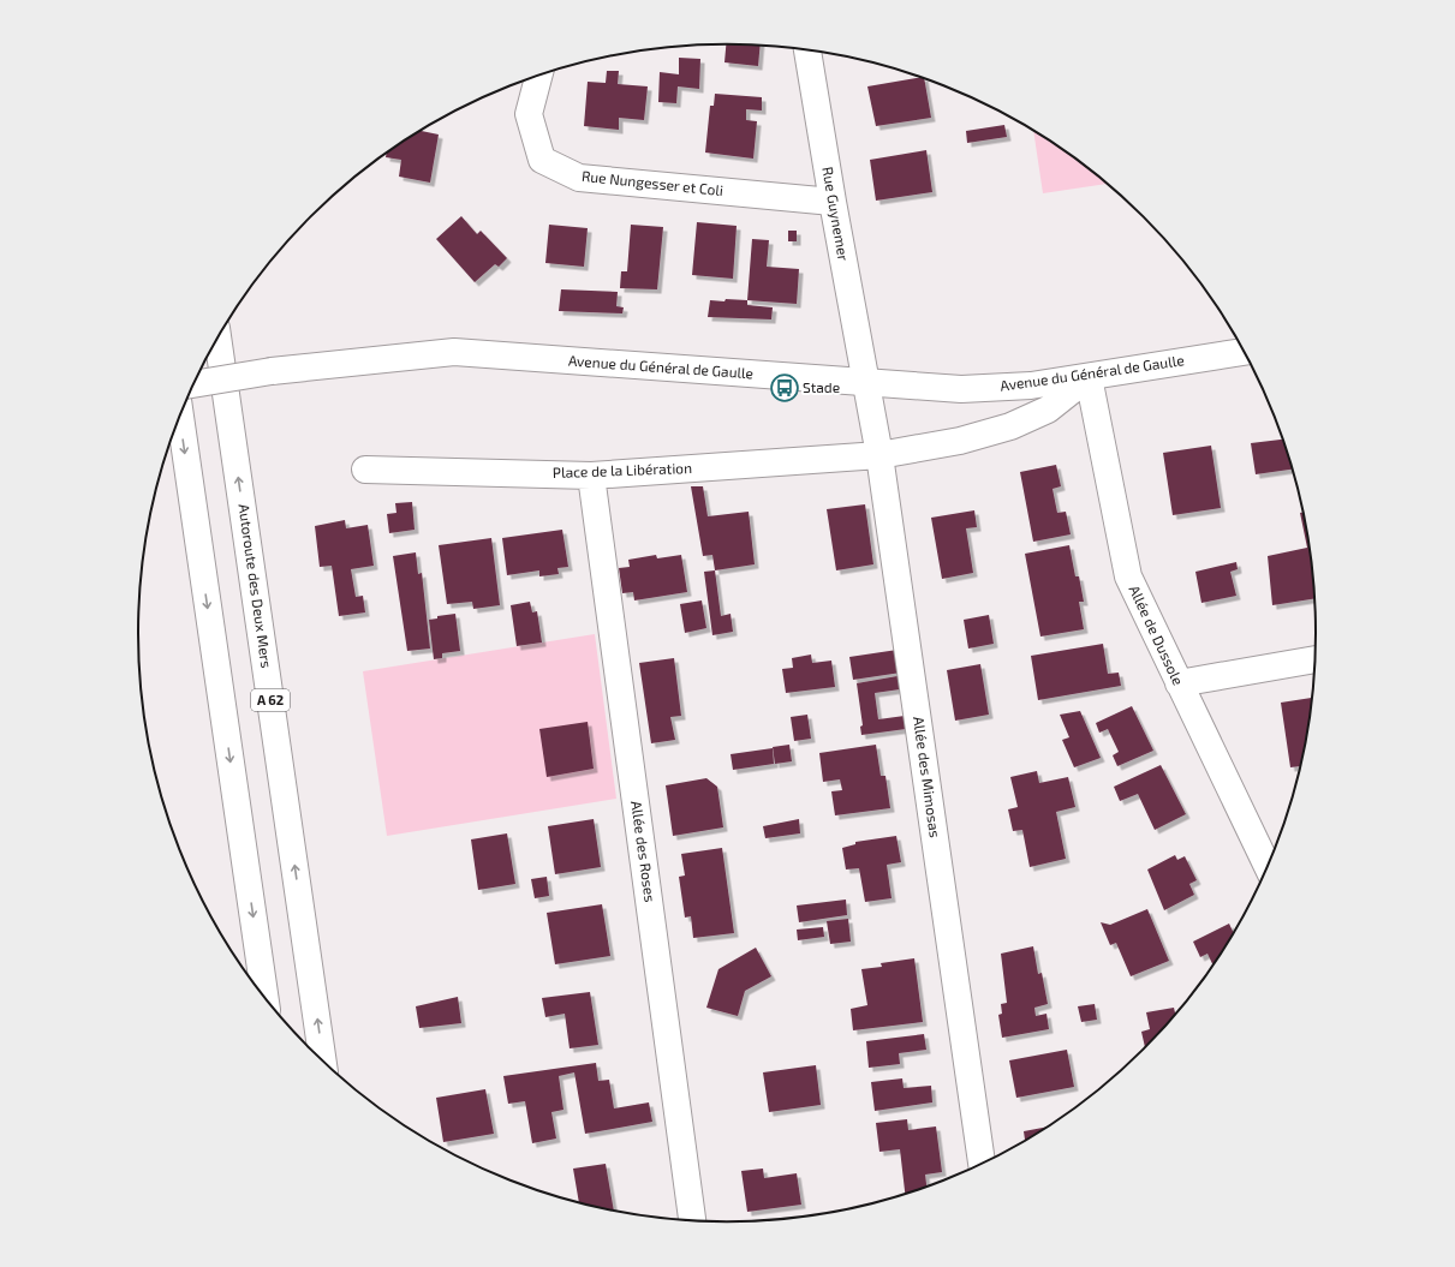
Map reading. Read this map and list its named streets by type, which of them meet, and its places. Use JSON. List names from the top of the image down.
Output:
{
  "streets": {
    "main road": [
      "Rue Nungesser et Coli",
      "Rue Guynemer",
      "Avenue du Général de Gaulle",
      "Place de la Libération",
      "Autoroute des Deux Mers",
      "Allée de Dussole",
      "A 62",
      "Allée des Mimosas",
      "Allée des Roses"
    ]
  },
  "crossings": [
    ["Rue Nungesser et Coli", "Rue Guynemer"],
    ["Rue Guynemer", "Avenue du Général de Gaulle"],
    ["Rue Guynemer", "Allée des Mimosas"],
    ["Avenue du Général de Gaulle", "Place de la Libération"],
    ["Avenue du Général de Gaulle", "Allée de Dussole"],
    ["Avenue du Général de Gaulle", "Allée des Mimosas"],
    ["Place de la Libération", "Allée de Dussole"],
    ["Place de la Libération", "Allée des Mimosas"],
    ["Place de la Libération", "Allée des Roses"]
  ],
  "places": {
    "bus stop": ["Stade"]
  }
}
